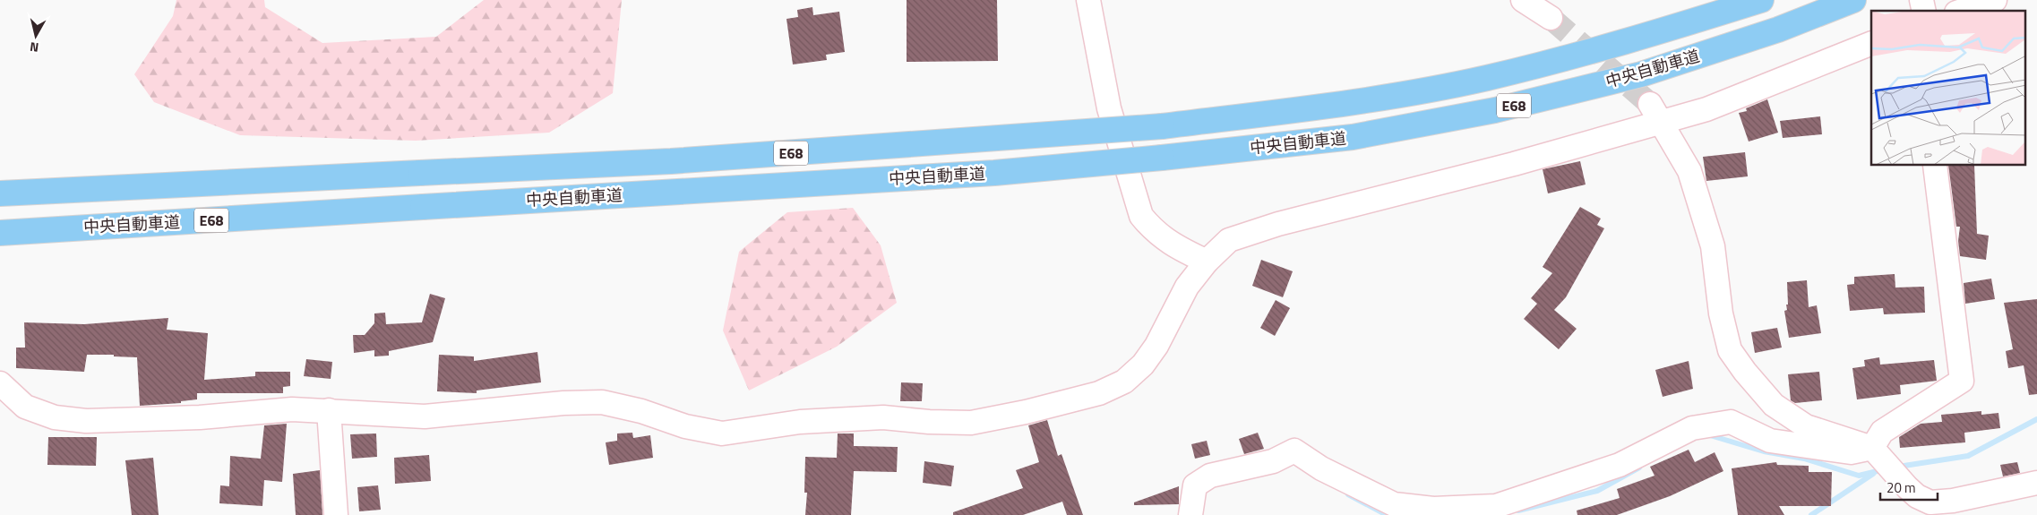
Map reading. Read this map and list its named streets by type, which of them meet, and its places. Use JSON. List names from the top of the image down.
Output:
{
  "streets": {
    "highway": ["中央自動車道", "E68"]
  },
  "scale_bar": "20 m",
  "north": "bottom"
}
